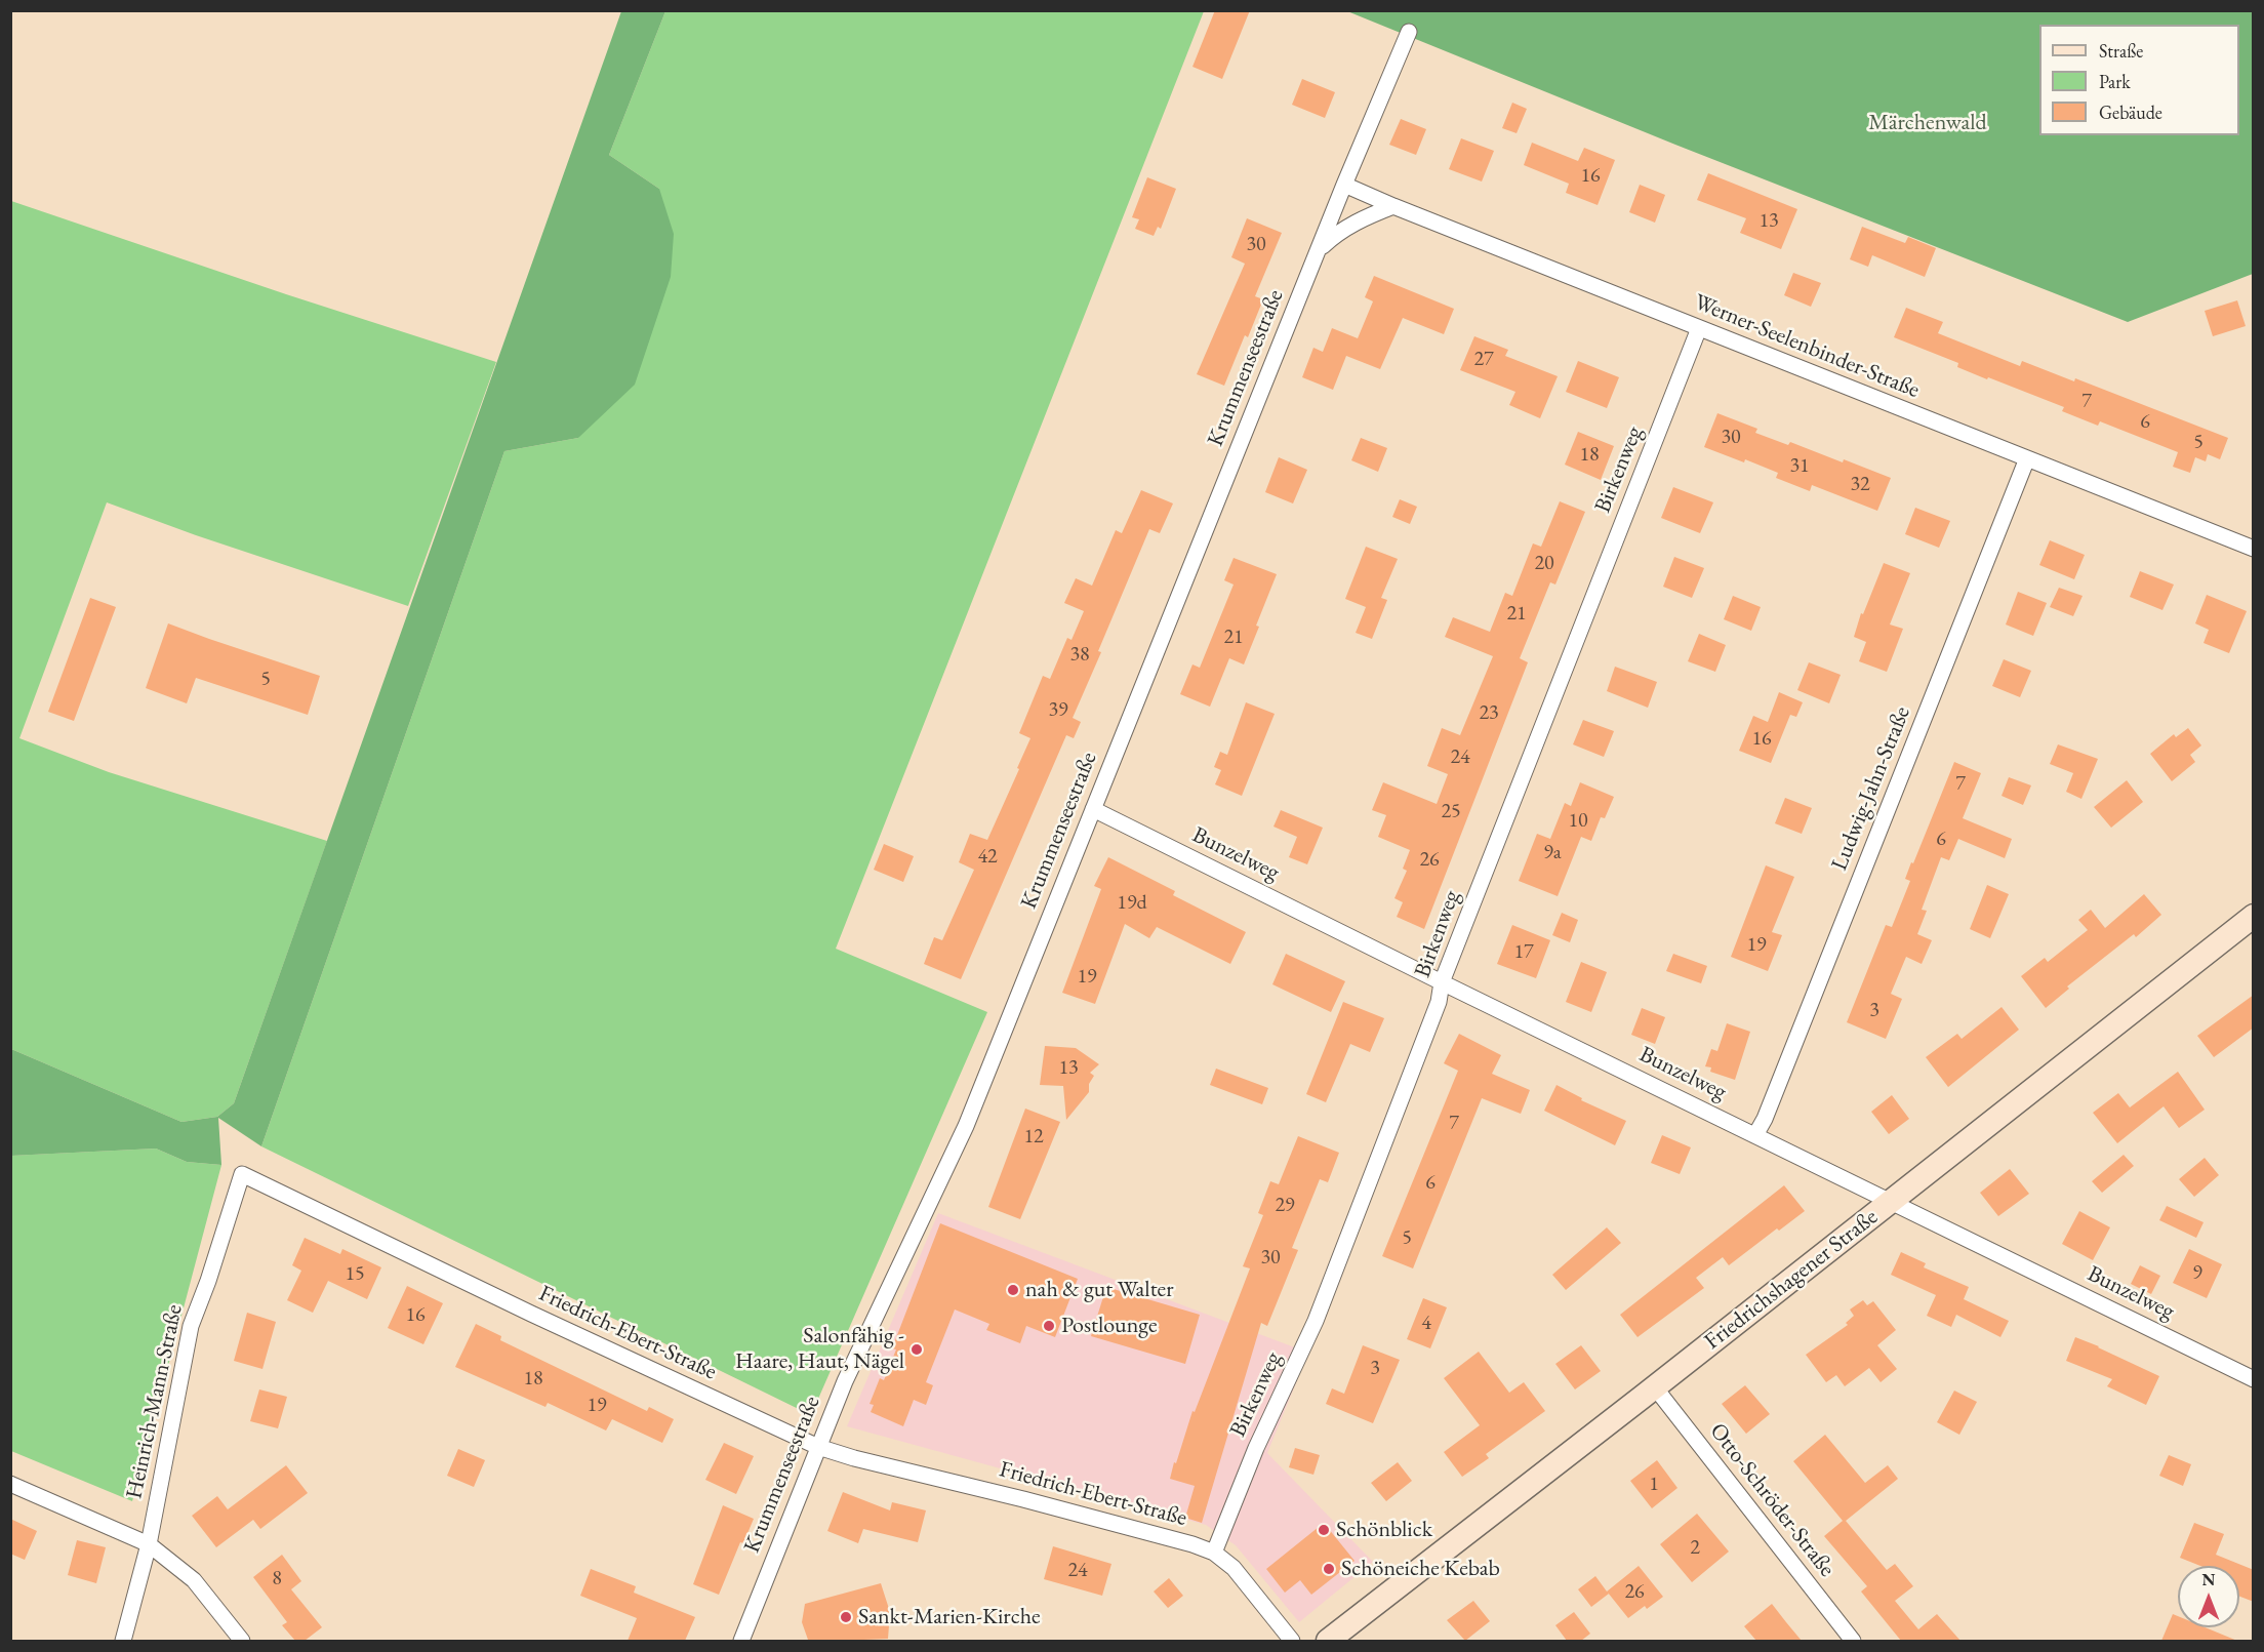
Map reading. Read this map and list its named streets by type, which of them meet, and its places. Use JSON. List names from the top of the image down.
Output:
{
  "streets": {
    "main road": ["Friedrichshagener Straße"],
    "street": [
      "Werner-Seelenbinder-Straße",
      "Krummenseestraße",
      "Birkenweg",
      "Ludwig-Jahn-Straße",
      "Bunzelweg",
      "Friedrich-Ebert-Straße",
      "Heinrich-Mann-Straße",
      "Otto-Schröder-Straße"
    ]
  },
  "crossings": [
    ["Werner-Seelenbinder-Straße", "Krummenseestraße"],
    ["Werner-Seelenbinder-Straße", "Birkenweg"],
    ["Werner-Seelenbinder-Straße", "Ludwig-Jahn-Straße"],
    ["Krummenseestraße", "Bunzelweg"],
    ["Krummenseestraße", "Friedrich-Ebert-Straße"],
    ["Birkenweg", "Bunzelweg"],
    ["Birkenweg", "Friedrich-Ebert-Straße"],
    ["Ludwig-Jahn-Straße", "Bunzelweg"],
    ["Bunzelweg", "Friedrichshagener Straße"],
    ["Friedrichshagener Straße", "Otto-Schröder-Straße"],
    ["Friedrich-Ebert-Straße", "Heinrich-Mann-Straße"]
  ],
  "parks": ["Märchenwald"],
  "places": [
    "nah & gut Walter",
    "Postlounge",
    "Salonfähig - Haare, Haut, Nägel",
    "Schönblick",
    "Schöneiche Kebab",
    "Sankt-Marien-Kirche"
  ],
  "house_numbers": [
    "16",
    "13",
    "30",
    "27",
    "7",
    "6",
    "30",
    "5",
    "18",
    "31",
    "32",
    "20",
    "21",
    "21",
    "38",
    "5",
    "39",
    "23",
    "16",
    "24",
    "7",
    "25",
    "10",
    "6",
    "9a",
    "42",
    "26",
    "19d",
    "19",
    "17",
    "19",
    "3",
    "13",
    "7",
    "12",
    "6",
    "29",
    "5",
    "30",
    "9",
    "15",
    "16",
    "4",
    "3",
    "18",
    "19",
    "1",
    "2",
    "24",
    "8",
    "26"
  ],
  "legend": ["Straße", "Park", "Gebäude"],
  "north": "top"
}
